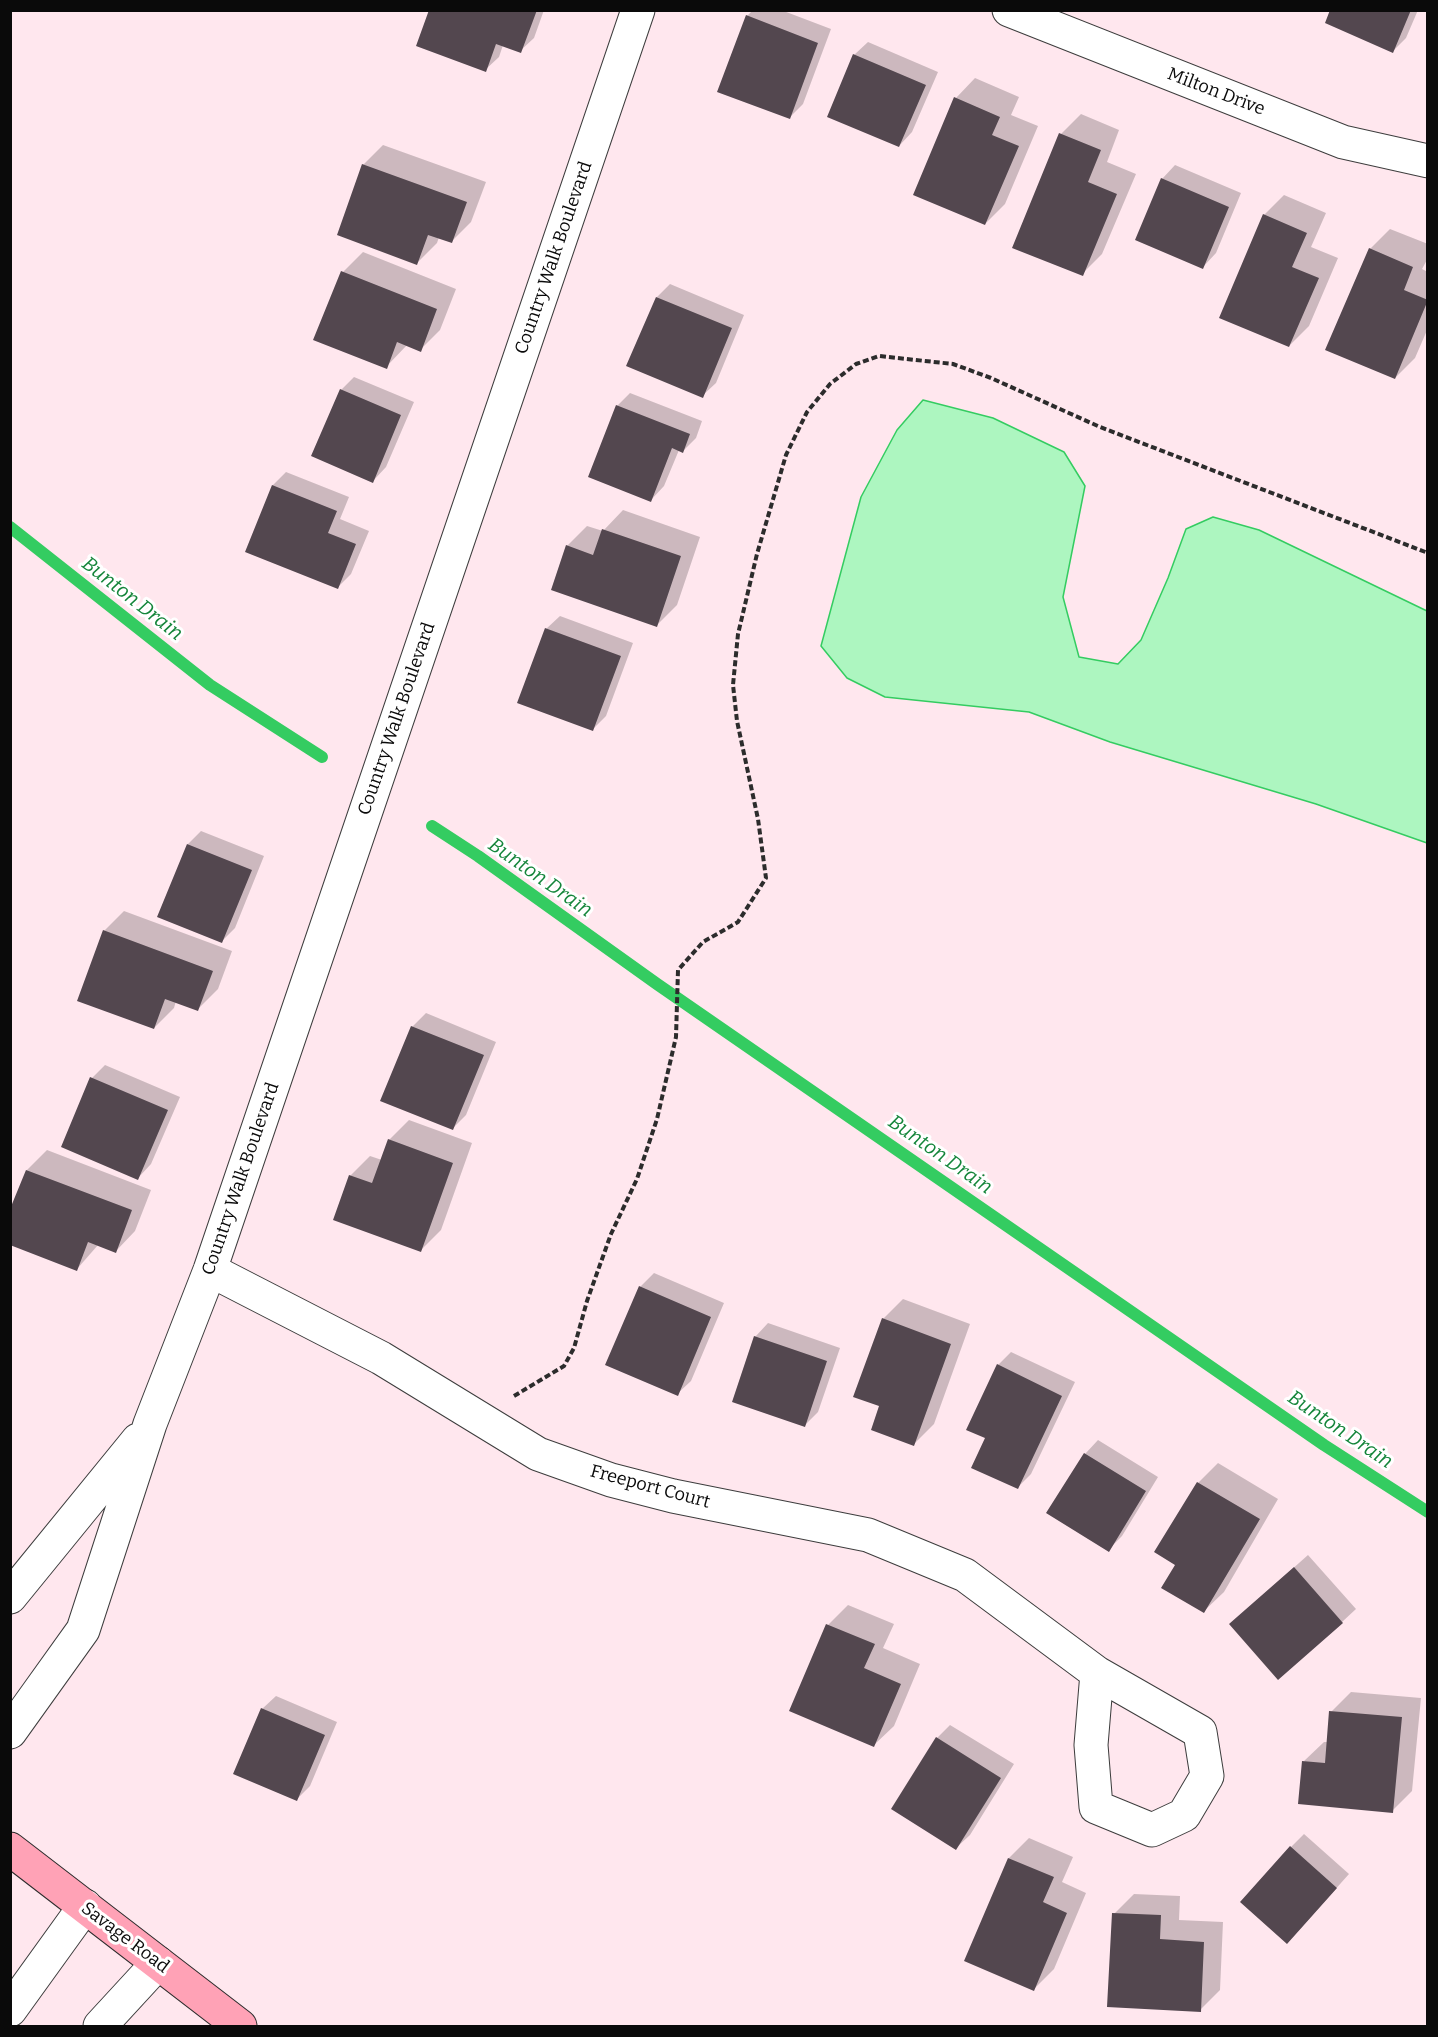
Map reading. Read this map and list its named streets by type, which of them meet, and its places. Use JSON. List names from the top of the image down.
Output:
{
  "streets": {
    "street": [
      "Milton Drive",
      "Country Walk Boulevard",
      "Freeport Court",
      "Savage Road"
    ]
  },
  "crossings": [
    ["Country Walk Boulevard", "Freeport Court"]
  ],
  "water": ["Bunton Drain"]
}
